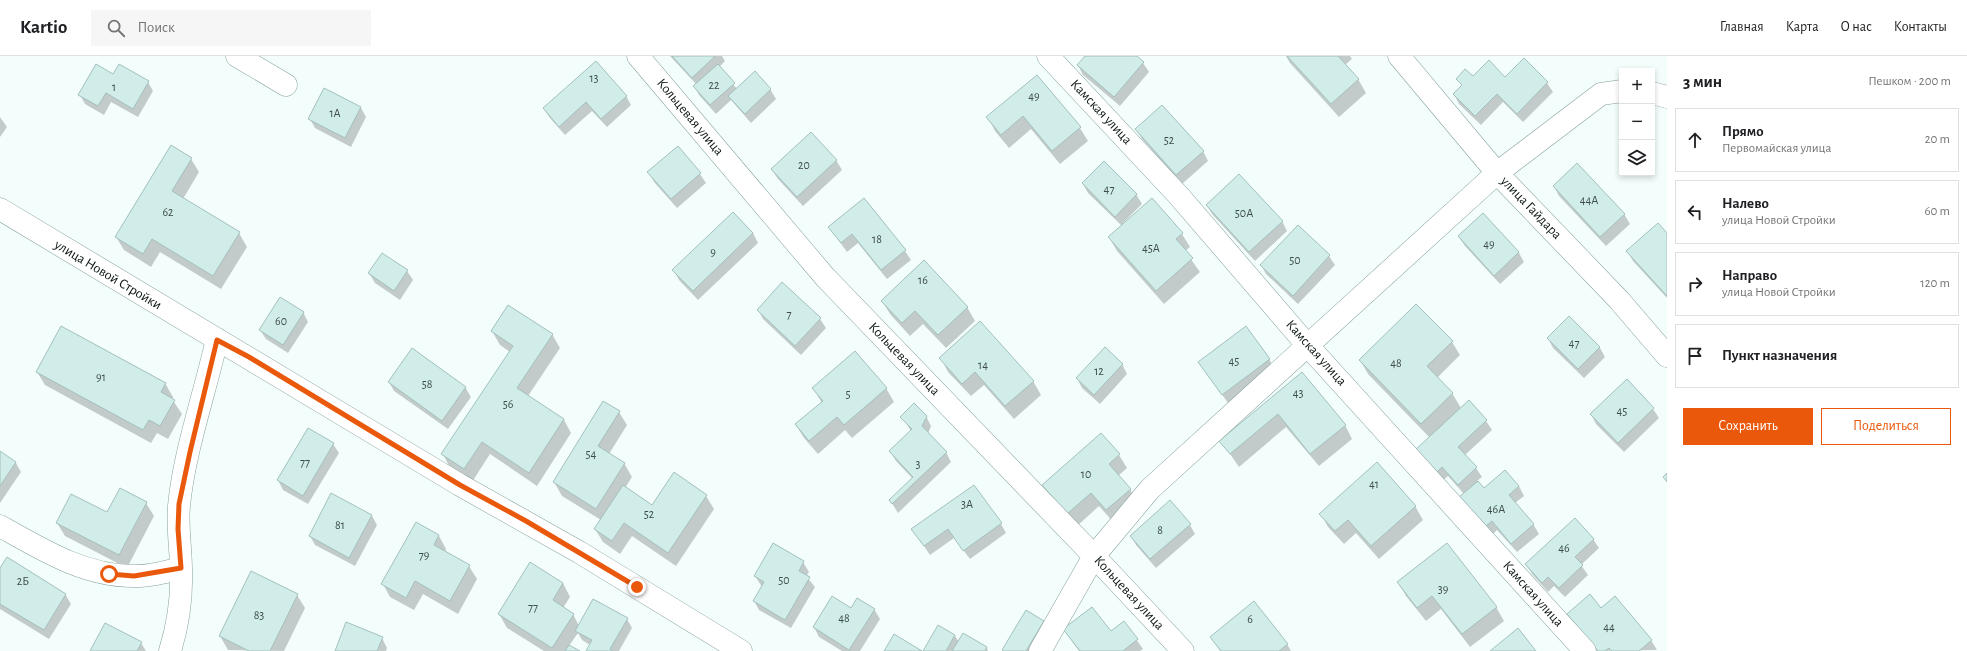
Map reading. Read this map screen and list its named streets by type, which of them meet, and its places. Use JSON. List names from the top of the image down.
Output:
{
  "streets": {
    "street": [
      "Камская улица",
      "Кольцевая улица",
      "улица Гайдара",
      "улица Новой Стройки"
    ]
  },
  "house_numbers": [
    "13",
    "22",
    "1",
    "49",
    "1А",
    "52",
    "20",
    "47",
    "44А",
    "62",
    "50А",
    "18",
    "49",
    "45А",
    "9",
    "50",
    "16",
    "7",
    "60",
    "47",
    "45",
    "48",
    "14",
    "12",
    "91",
    "58",
    "43",
    "5",
    "56",
    "45",
    "54",
    "77",
    "3",
    "10",
    "41",
    "3А",
    "46А",
    "52",
    "81",
    "8",
    "46",
    "79",
    "50",
    "2Б",
    "39",
    "77",
    "83",
    "48",
    "6",
    "44"
  ],
  "page": {
    "header": "Kartio",
    "search": "Поиск",
    "nav": [
      "Главная",
      "Карта",
      "О нас",
      "Контакты"
    ],
    "heading": ["3 мин", "Пешком · 200 m"],
    "map_buttons": ["+", "−"],
    "list": [
      ["Прямо", "Первомайская улица", "20 m"],
      ["Налево", "улица Новой Стройки", "60 m"],
      ["Направо", "улица Новой Стройки", "120 m"],
      "Пункт назначения"
    ],
    "buttons": ["Сохранить", "Поделиться"]
  }
}
